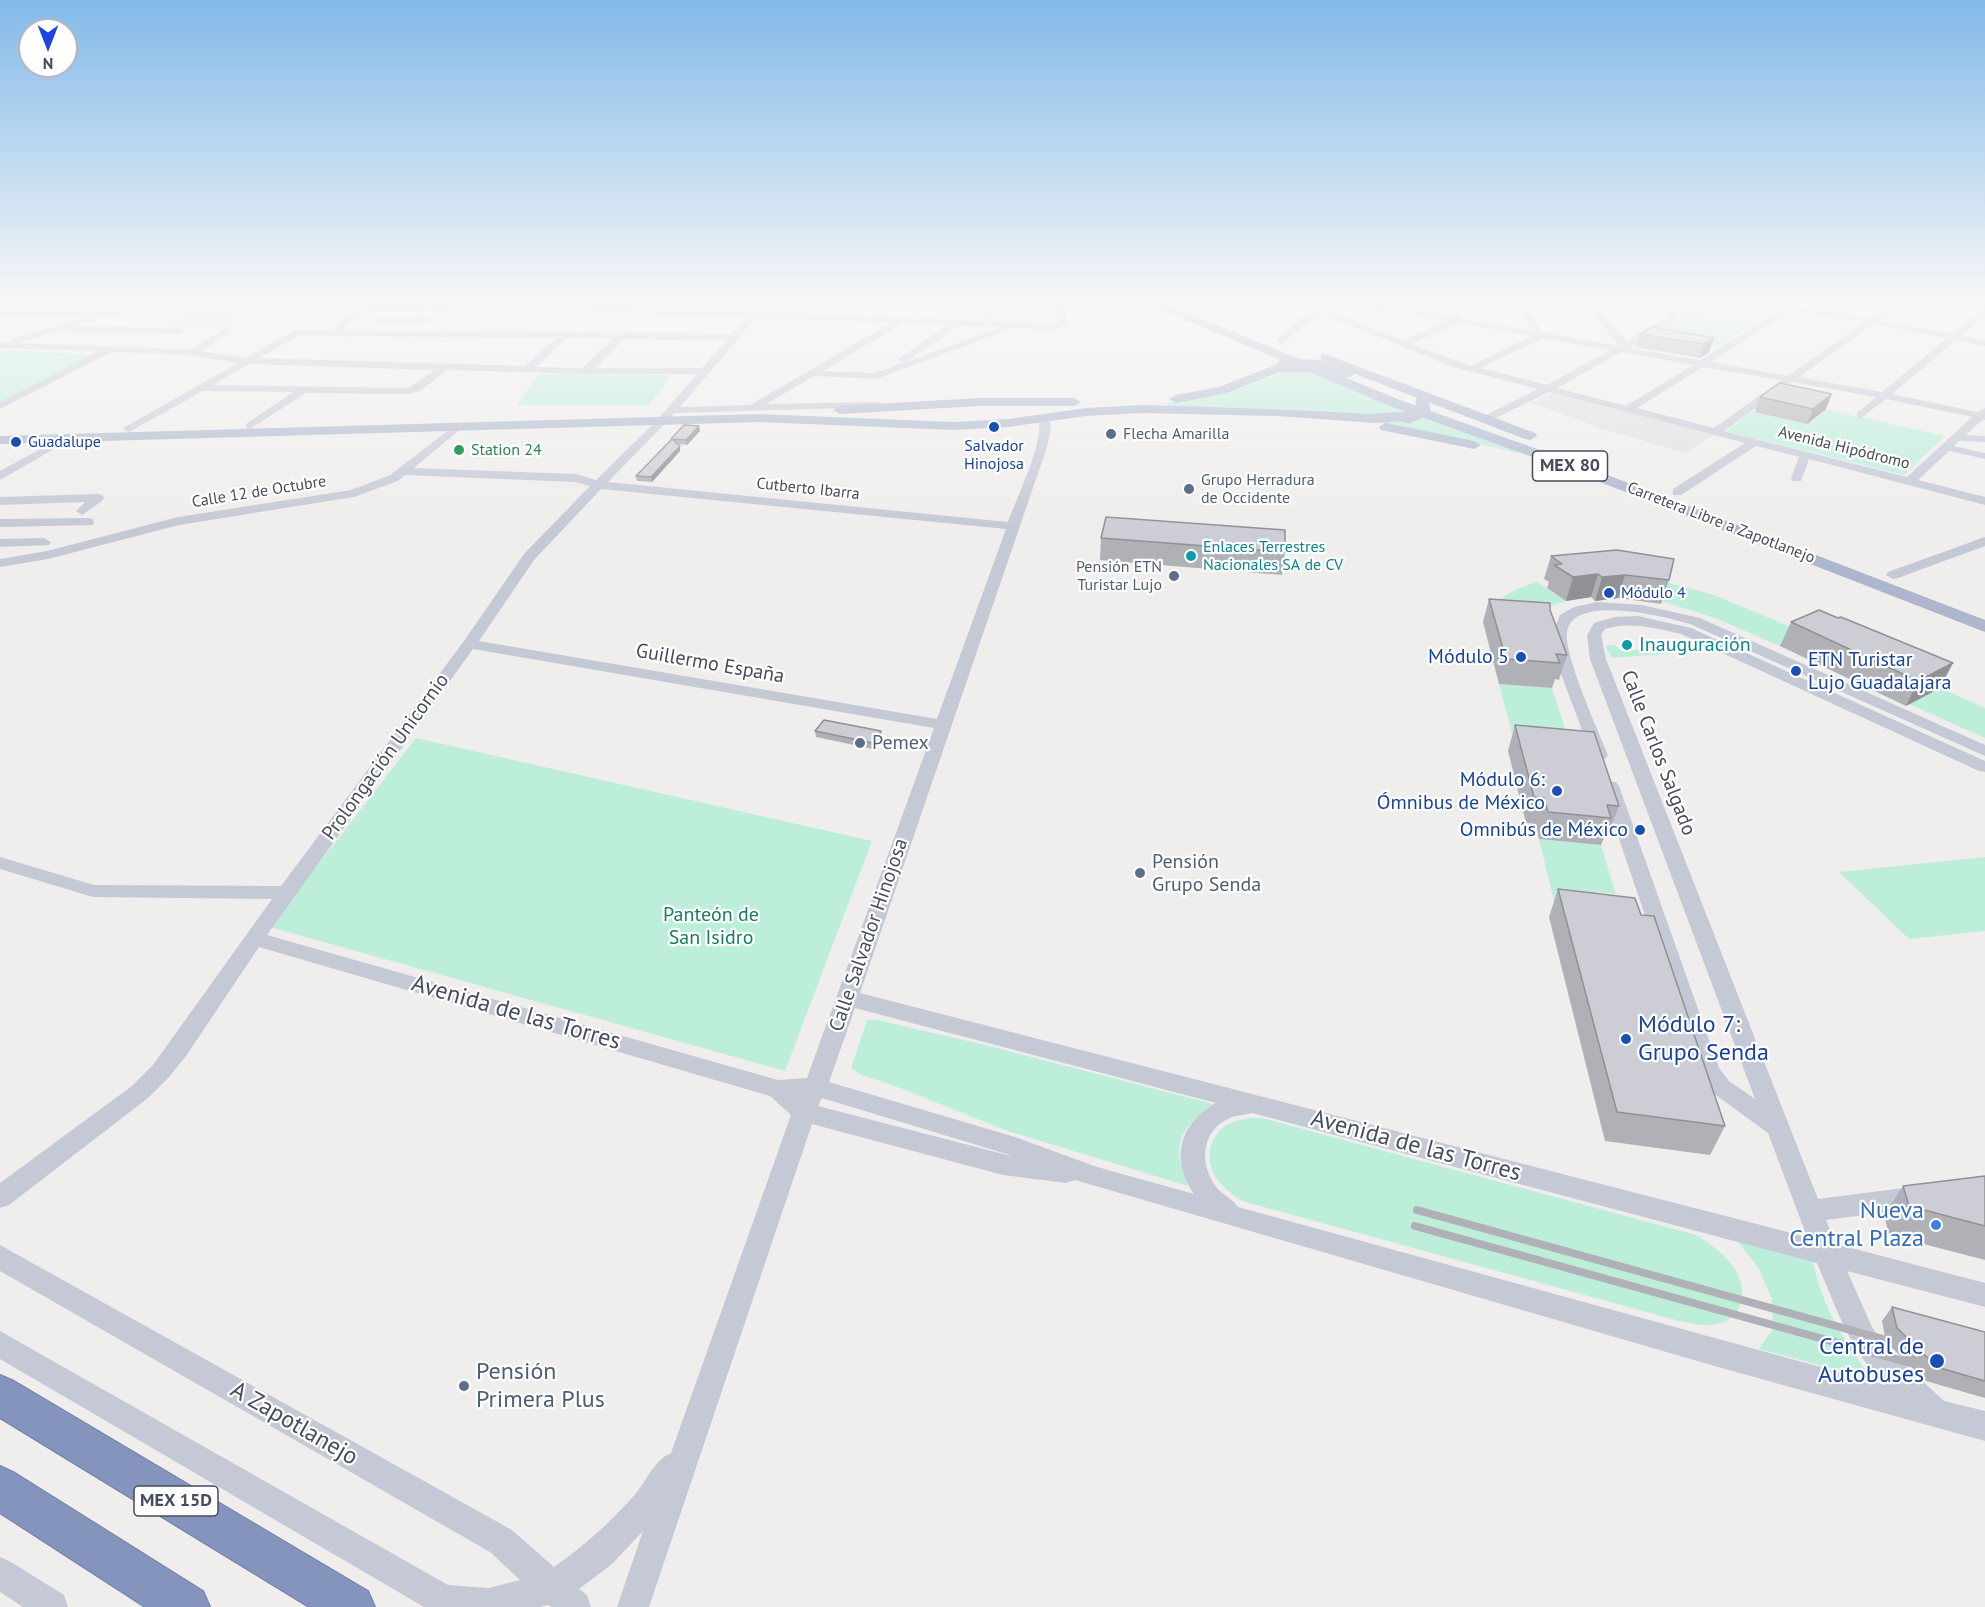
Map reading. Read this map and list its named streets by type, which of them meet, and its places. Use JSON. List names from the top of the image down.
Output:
{
  "streets": {
    "highway": ["MEX 15D"],
    "main road": ["MEX 80", "Carretera Libre a Zapotlanejo"],
    "street": [
      "Avenida Hipódromo",
      "Cutberto Ibarra",
      "Calle 12 de Octubre",
      "Guillermo España",
      "Calle Carlos Salgado",
      "Prolongación Unicornio",
      "Calle Salvador Hinojosa",
      "Avenida de las Torres",
      "A Zapotlanejo"
    ]
  },
  "crossings": [
    ["Cutberto Ibarra", "Calle 12 de Octubre"],
    ["Cutberto Ibarra", "Prolongación Unicornio"],
    ["Cutberto Ibarra", "Calle Salvador Hinojosa"],
    ["Guillermo España", "Prolongación Unicornio"],
    ["Guillermo España", "Calle Salvador Hinojosa"],
    ["Calle Carlos Salgado", "Avenida de las Torres"],
    ["Prolongación Unicornio", "Avenida de las Torres"],
    ["Calle Salvador Hinojosa", "Avenida de las Torres"],
    ["Calle Salvador Hinojosa", "A Zapotlanejo"]
  ],
  "parks": ["Panteón de San Isidro"],
  "places": [
    "Salvador Hinojosa",
    "Flecha Amarilla",
    "Guadalupe",
    "Station 24",
    "Grupo Herradura de Occidente",
    "Enlaces Terrestres Nacionales SA de CV",
    "Pensión ETN Turistar Lujo",
    "Módulo 4",
    "Inauguración",
    "Módulo 5",
    "ETN Turistar Lujo Guadalajara",
    "Pemex",
    "Módulo 6: Ómnibus de México",
    "Omnibús de México",
    "Pensión Grupo Senda",
    "Módulo 7: Grupo Senda",
    "Nueva Central Plaza",
    "Central de Autobuses",
    "Pensión Primera Plus"
  ],
  "north": "bottom"
}
